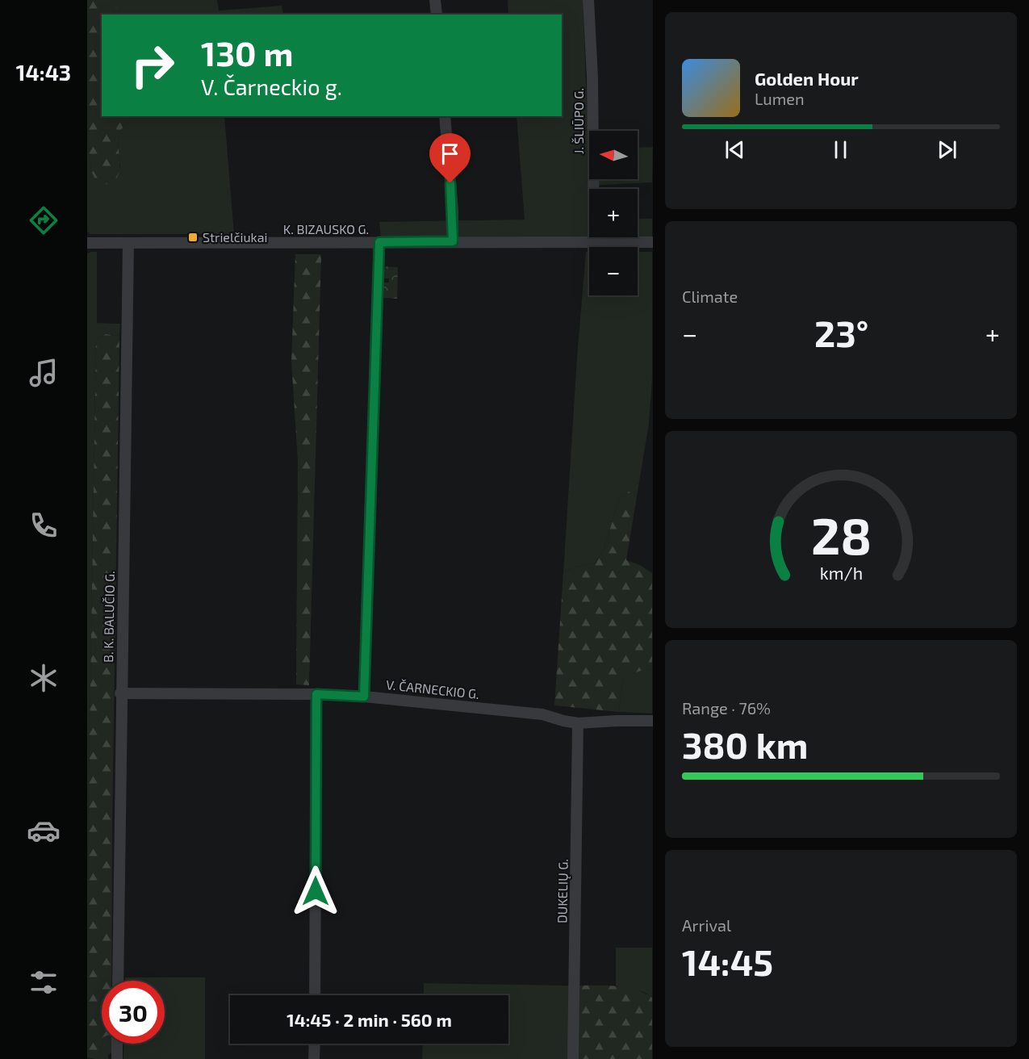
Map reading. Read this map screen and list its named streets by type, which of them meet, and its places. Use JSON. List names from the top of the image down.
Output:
{
  "streets": {
    "street": [
      "J. ŠLIŪPO G.",
      "K. BIZAUSKO G.",
      "B. K. BALUČIO G.",
      "V. ČARNECKIO G.",
      "DUKELIŲ G."
    ]
  },
  "crossings": [
    ["J. ŠLIŪPO G.", "K. BIZAUSKO G."],
    ["K. BIZAUSKO G.", "B. K. BALUČIO G."],
    ["B. K. BALUČIO G.", "V. ČARNECKIO G."],
    ["V. ČARNECKIO G.", "DUKELIŲ G."]
  ],
  "places": {
    "transit": ["Strielčiukai"]
  },
  "north": "left",
  "page": {
    "tabs": "14:43",
    "turn": ["130 m", "V. Čarneckio g."],
    "song": ["Golden Hour", "Lumen"],
    "map_buttons": ["+", "−"],
    "tile": [
      "Climate",
      ["Range · 76%", "380 km"],
      ["Arrival", "14:45"]
    ],
    "heat": ["−", "23°", "+"],
    "limit": "30",
    "trip": "14:45 · 2 min · 560 m",
    "gauge": ["28", "km/h"]
  }
}
